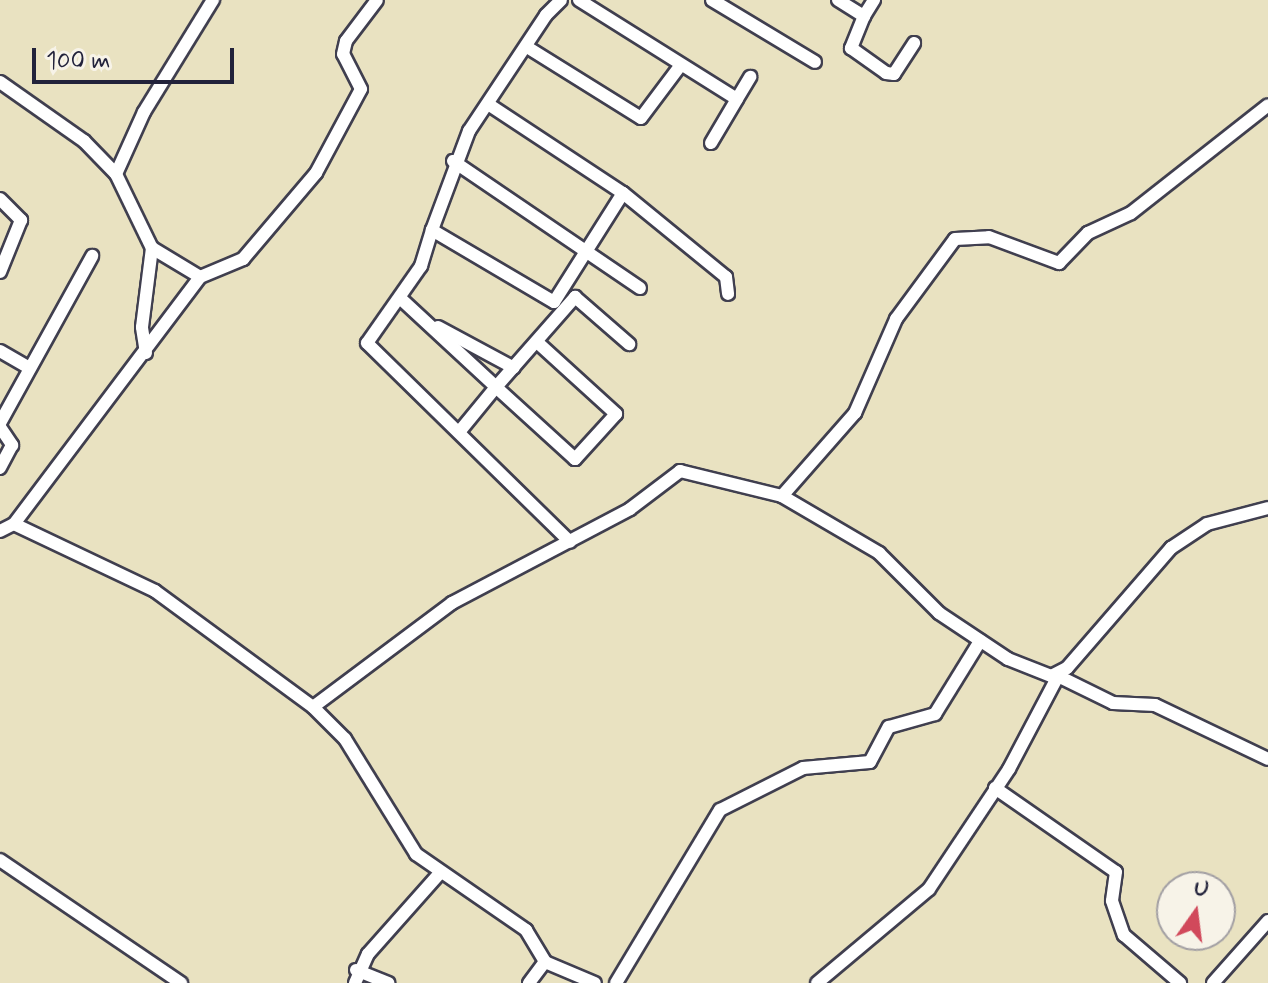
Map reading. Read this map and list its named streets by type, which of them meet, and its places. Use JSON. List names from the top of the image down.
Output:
{
  "scale_bar": "100 m",
  "north": "top"
}
